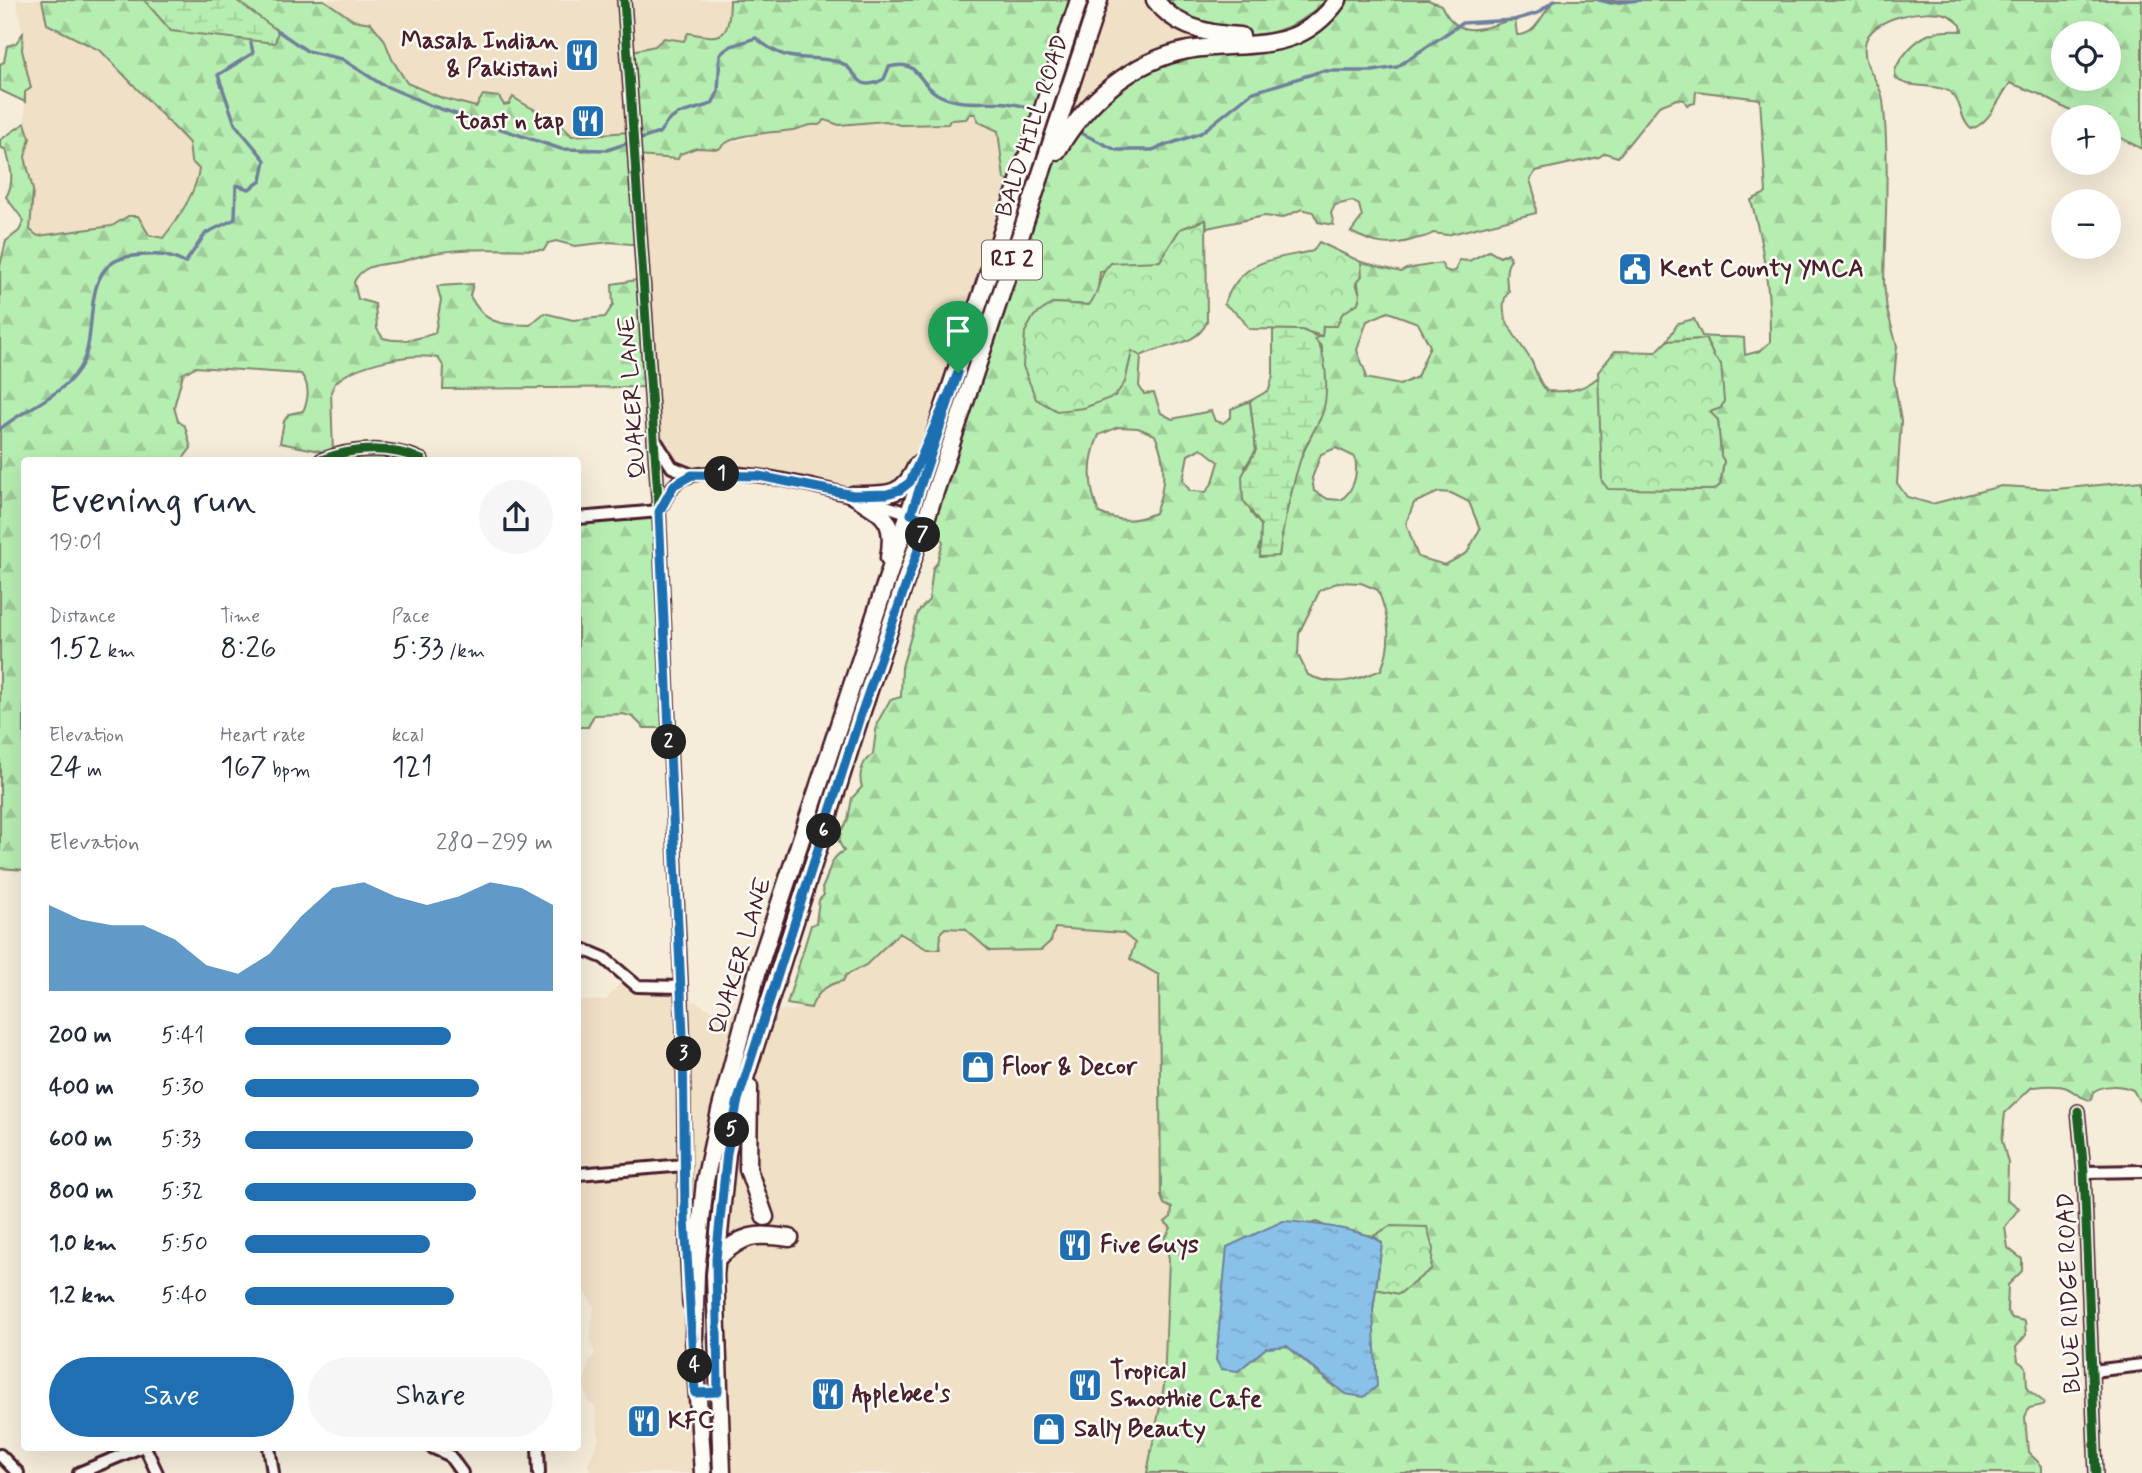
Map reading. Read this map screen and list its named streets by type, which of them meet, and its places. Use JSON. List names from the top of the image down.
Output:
{
  "streets": {
    "main road": ["BALD HILL ROAD", "RI 2", "QUAKER LANE"],
    "street": ["BLUE RIDGE ROAD"]
  },
  "crossings": [
    ["BALD HILL ROAD", "RI 2"]
  ],
  "places": {
    "restaurant": [
      "Masala Indian & Pakistani",
      "toast n tap",
      "Five Guys",
      "Tropical Smoothie Cafe",
      "Applebee's",
      "KFC"
    ],
    "public building": ["Kent County YMCA"],
    "shop": ["Floor & Decor", "Sally Beauty"]
  },
  "page": {
    "map_buttons": ["+", "−"],
    "pins": [
      "1",
      "7",
      "2",
      "6",
      "3",
      "5",
      "4"
    ],
    "heading": ["Evening run", "19:01"],
    "stats": [
      ["Distance", "1.52 km"],
      ["Time", "8:26"],
      ["Pace", "5:33 /km"],
      ["Elevation", "24 m"],
      ["Heart rate", "167 bpm"],
      ["kcal", "121"]
    ],
    "chart": ["Elevation", "280–299 m"],
    "list": [
      {
        "name": "200 m",
        "note": "5:41"
      },
      {
        "name": "400 m",
        "note": "5:30"
      },
      {
        "name": "600 m",
        "note": "5:33"
      },
      {
        "name": "800 m",
        "note": "5:32"
      },
      {
        "name": "1.0 km",
        "note": "5:50"
      },
      {
        "name": "1.2 km",
        "note": "5:40"
      }
    ],
    "buttons": ["Save", "Share"]
  }
}
